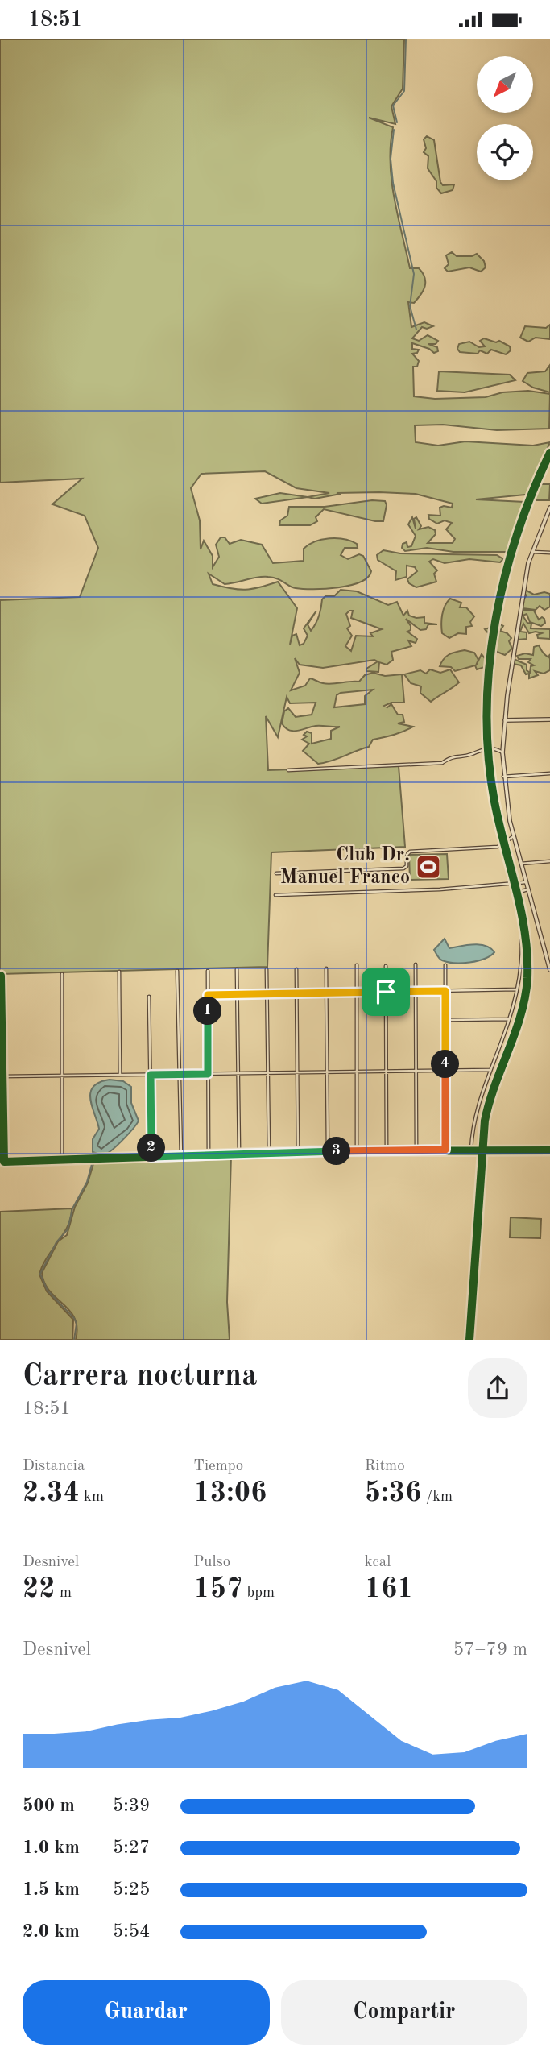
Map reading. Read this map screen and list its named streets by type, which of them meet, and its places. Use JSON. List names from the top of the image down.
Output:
{
  "places": {
    "sports": ["Club Dr. Manuel Franco"]
  },
  "north": "bottom left",
  "page": {
    "status": "18:51",
    "pins": [
      "1",
      "4",
      "2",
      "3"
    ],
    "heading": ["Carrera nocturna", "18:51"],
    "stats": [
      ["Distancia", "2.34 km"],
      ["Tiempo", "13:06"],
      ["Ritmo", "5:36 /km"],
      ["Desnivel", "22 m"],
      ["Pulso", "157 bpm"],
      ["kcal", "161"]
    ],
    "chart": ["Desnivel", "57–79 m"],
    "list": [
      {
        "name": "500 m",
        "note": "5:39"
      },
      {
        "name": "1.0 km",
        "note": "5:27"
      },
      {
        "name": "1.5 km",
        "note": "5:25"
      },
      {
        "name": "2.0 km",
        "note": "5:54"
      }
    ],
    "buttons": ["Guardar", "Compartir"]
  }
}
